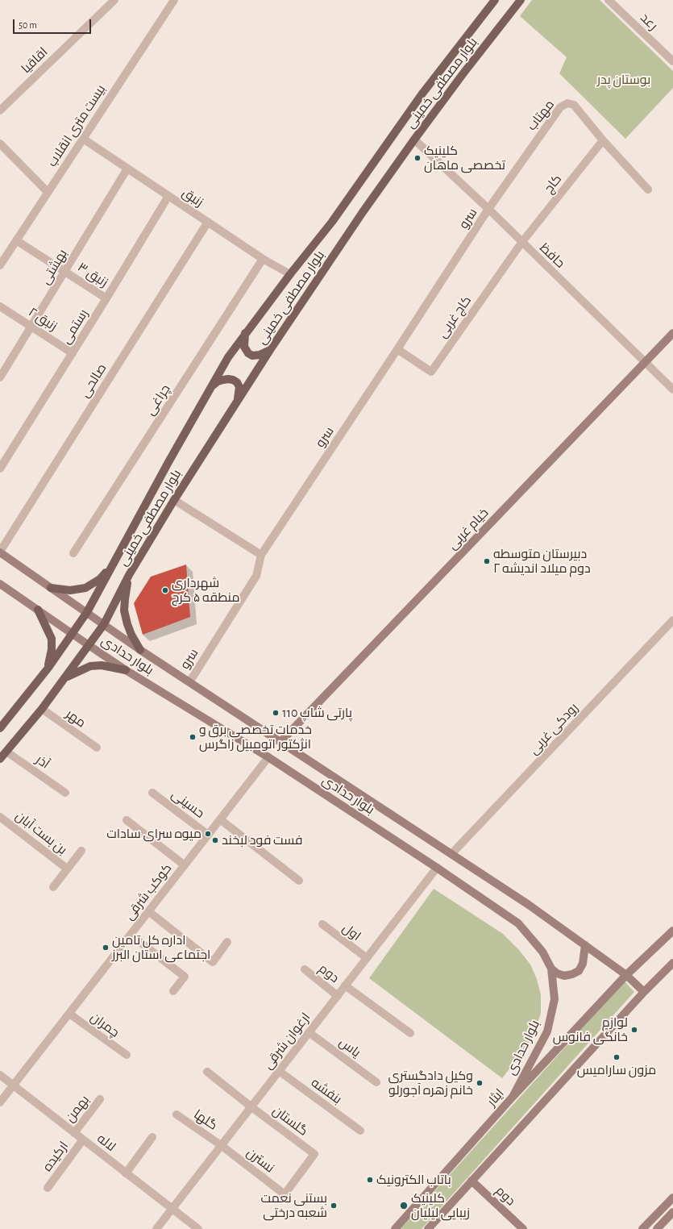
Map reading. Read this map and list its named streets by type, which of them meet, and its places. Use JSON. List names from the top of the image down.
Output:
{
  "streets": {
    "main road": [
      "بلوار مصطفی خمینی",
      "خیام غربی",
      "بلوار حدادی",
      "دوم",
      "ایثار"
    ],
    "street": [
      "رعد",
      "اقاقیا",
      "مهتاب",
      "بیست متری انقلاب",
      "کاج",
      "زنبق",
      "سرو",
      "حافظ",
      "بهشتی",
      "زنبق ۳",
      "کاج غربی",
      "زنبق ۲",
      "رستمی",
      "صالحی",
      "چراغی",
      "مهر",
      "رودکی غربی",
      "آذر",
      "حسینی",
      "بن بست آبان",
      "کوکب شرقی",
      "اول",
      "چمران",
      "ارغوان شرقی",
      "یاس",
      "بنفشه",
      "بهمن",
      "گلها",
      "گلستان",
      "لاله",
      "ارکیده",
      "نسترن"
    ]
  },
  "crossings": [
    ["بلوار مصطفی خمینی", "زنبق"],
    ["بلوار مصطفی خمینی", "حافظ"],
    ["بلوار مصطفی خمینی", "بلوار حدادی"],
    ["بلوار مصطفی خمینی", "مهر"],
    ["بلوار مصطفی خمینی", "آذر"],
    ["مهتاب", "کاج"],
    ["مهتاب", "سرو"],
    ["مهتاب", "حافظ"],
    ["بیست متری انقلاب", "زنبق"],
    ["بیست متری انقلاب", "زنبق ۳"],
    ["کاج", "حافظ"],
    ["کاج", "کاج غربی"],
    ["زنبق", "بهشتی"],
    ["زنبق", "رستمی"],
    ["زنبق", "صالحی"],
    ["زنبق", "چراغی"],
    ["سرو", "حافظ"],
    ["سرو", "کاج غربی"],
    ["سرو", "بلوار حدادی"],
    ["حافظ", "کاج غربی"],
    ["حافظ", "خیام غربی"],
    ["بهشتی", "زنبق ۳"],
    ["بهشتی", "زنبق ۲"],
    ["زنبق ۳", "رستمی"],
    ["زنبق ۲", "رستمی"],
    ["صالحی", "بلوار حدادی"],
    ["خیام غربی", "بلوار حدادی"],
    ["بلوار حدادی", "رودکی غربی"],
    ["بلوار حدادی", "کوکب شرقی"],
    ["بلوار حدادی", "ارغوان شرقی"],
    ["بلوار حدادی", "ایثار"],
    ["حسینی", "کوکب شرقی"],
    ["کوکب شرقی", "چمران"],
    ["کوکب شرقی", "لاله"],
    ["اول", "ارغوان شرقی"],
    ["دوم", "ارغوان شرقی"],
    ["ارغوان شرقی", "یاس"],
    ["ارغوان شرقی", "بنفشه"],
    ["ارغوان شرقی", "گلها"],
    ["ارغوان شرقی", "گلستان"],
    ["ارغوان شرقی", "لاله"],
    ["ارغوان شرقی", "نسترن"],
    ["بهمن", "لاله"],
    ["گلها", "نسترن"],
    ["گلستان", "نسترن"],
    ["لاله", "ارکیده"]
  ],
  "parks": ["بوستان پدر"],
  "places": [
    "کلینیک تخصصی ماهان",
    "دبیرستان متوسطه دوم میلاد اندیشه ۲",
    "شهرداری منطقه ۵ کرج",
    "پارتی شاپ 110",
    "خدمات تخصصی برق و انژکتور اتومبیل زاگرس",
    "میوه سرای سادات",
    "فست فود لبخند",
    "اداره کل تامین اجتماعی استان البرز",
    "لوازم خانگی فانوس",
    "مزون سارامیس",
    "وکیل دادگستری خانم زهره آجورلو",
    "باتاب الکترونیک",
    "بستنی نعمت شعبه درختی",
    "کلینیک زیبایی لیلیان"
  ],
  "scale_bar": "50 m"
}
